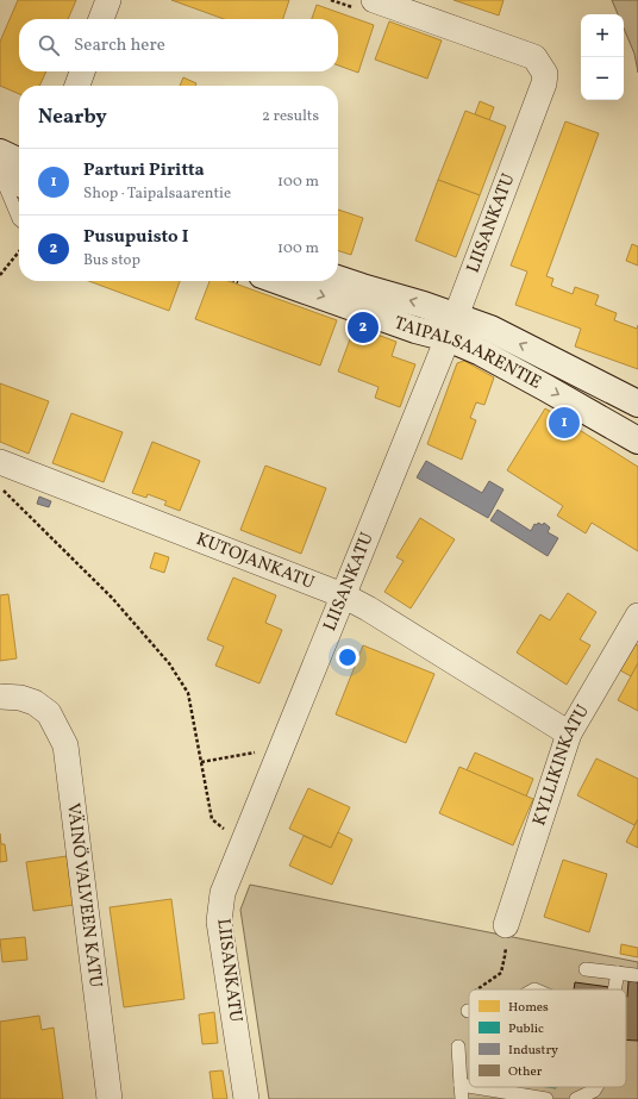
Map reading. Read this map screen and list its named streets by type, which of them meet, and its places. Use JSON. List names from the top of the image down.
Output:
{
  "streets": {
    "main road": ["TAIPALSAARENTIE"],
    "street": [
      "LIISANKATU",
      "KUTOJANKATU",
      "KYLLIKINKATU",
      "VÄINÖ VALVEEN KATU"
    ]
  },
  "crossings": [
    ["LIISANKATU", "TAIPALSAARENTIE"],
    ["LIISANKATU", "KUTOJANKATU"],
    ["KUTOJANKATU", "KYLLIKINKATU"]
  ],
  "legend": [
    "Homes",
    "Public",
    "Industry",
    "Other"
  ],
  "page": {
    "map_buttons": ["+", "−"],
    "search": "Search here",
    "heading": ["Nearby", "2 results"],
    "list": [
      {
        "mark": "1",
        "name": "Parturi Piritta",
        "note": "Shop · Taipalsaarentie",
        "value": "100 m"
      },
      {
        "mark": "2",
        "name": "Pusupuisto I",
        "note": "Bus stop",
        "value": "100 m"
      }
    ],
    "pins": ["2", "1"]
  }
}
